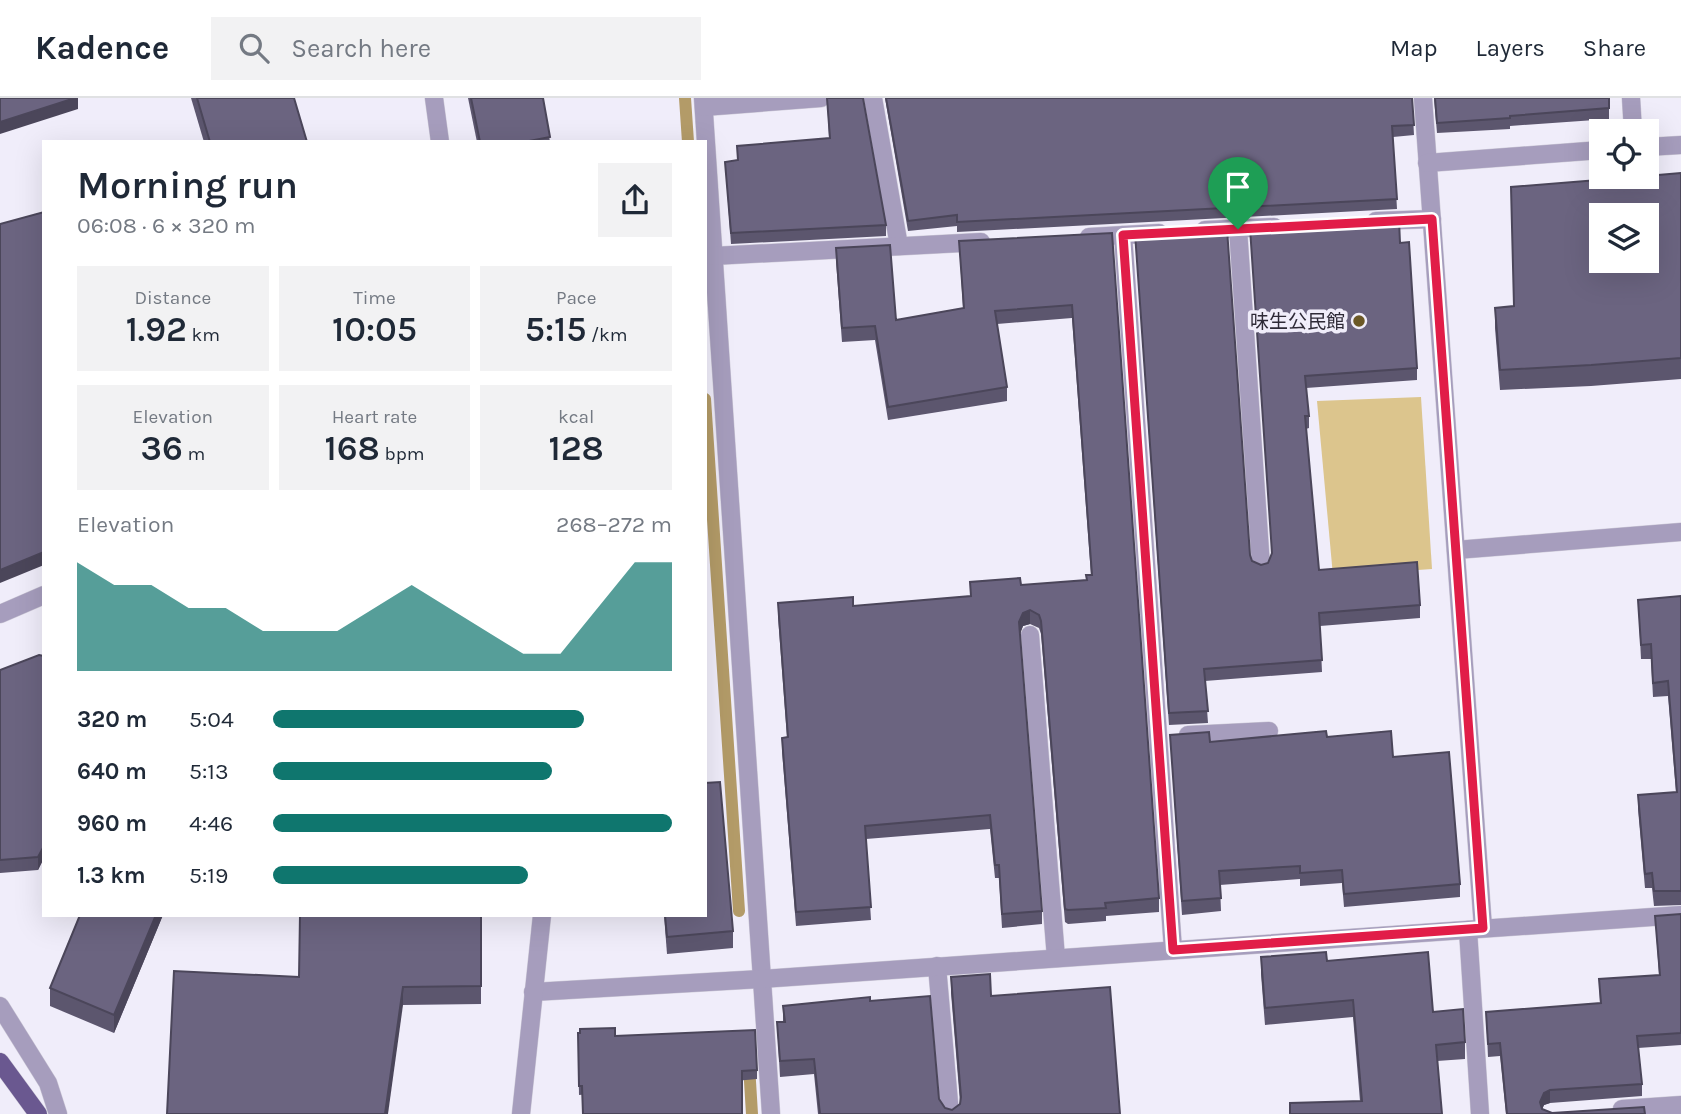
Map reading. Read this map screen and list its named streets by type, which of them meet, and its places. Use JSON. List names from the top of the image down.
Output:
{
  "places": ["味生公民館"],
  "page": {
    "header": "Kadence",
    "search": "Search here",
    "nav": ["Map", "Layers", "Share"],
    "heading": ["Morning run", "06:08 · 6 × 320 m"],
    "stats": [
      ["Distance", "1.92 km"],
      ["Time", "10:05"],
      ["Pace", "5:15 /km"],
      ["Elevation", "36 m"],
      ["Heart rate", "168 bpm"],
      ["kcal", "128"]
    ],
    "chart": ["Elevation", "268–272 m"],
    "list": [
      {
        "name": "320 m",
        "note": "5:04"
      },
      {
        "name": "640 m",
        "note": "5:13"
      },
      {
        "name": "960 m",
        "note": "4:46"
      },
      {
        "name": "1.3 km",
        "note": "5:19"
      }
    ]
  }
}
